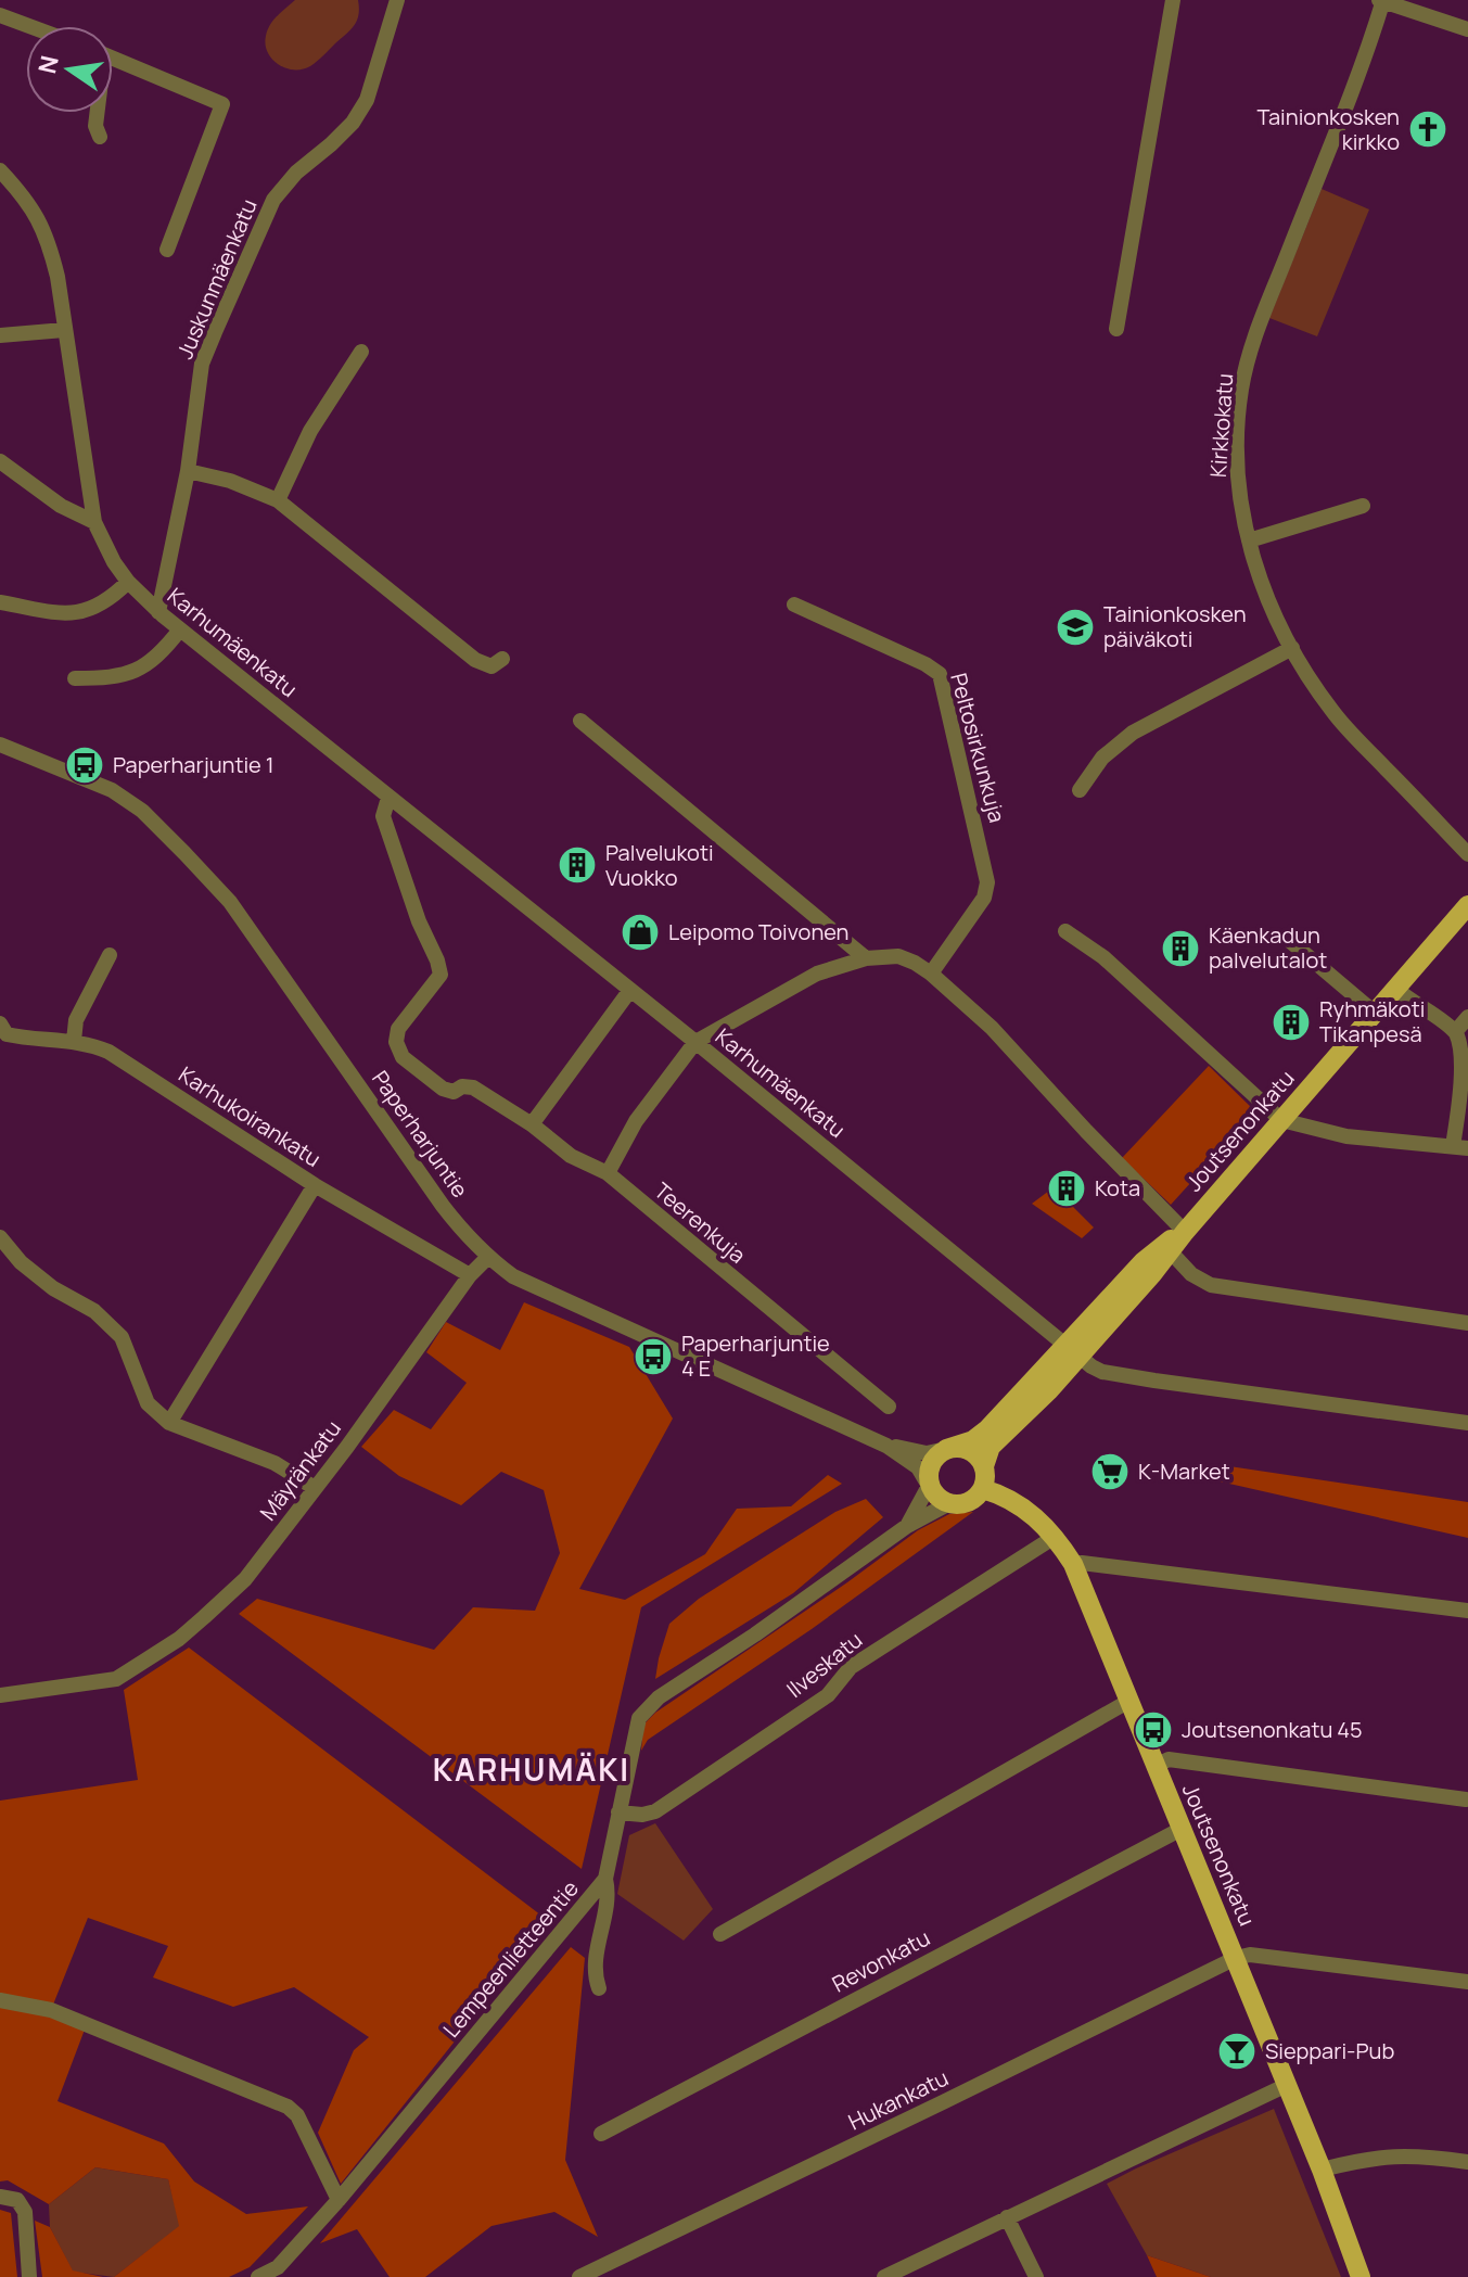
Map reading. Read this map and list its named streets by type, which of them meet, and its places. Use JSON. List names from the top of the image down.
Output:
{
  "streets": {
    "main road": ["Joutsenonkatu"],
    "street": [
      "Juskunmäenkatu",
      "Kirkkokatu",
      "Karhumäenkatu",
      "Peltosirkunkuja",
      "Karhukoirankatu",
      "Paperharjuntie",
      "Teerenkuja",
      "Mäyränkatu",
      "Ilveskatu",
      "Lempeenlietteentie",
      "Revonkatu",
      "Hukankatu"
    ]
  },
  "crossings": [
    ["Juskunmäenkatu", "Karhumäenkatu"],
    ["Karhumäenkatu", "Joutsenonkatu"],
    ["Karhumäenkatu", "Teerenkuja"],
    ["Karhukoirankatu", "Mäyränkatu"],
    ["Joutsenonkatu", "Paperharjuntie"],
    ["Joutsenonkatu", "Ilveskatu"],
    ["Joutsenonkatu", "Lempeenlietteentie"],
    ["Joutsenonkatu", "Revonkatu"],
    ["Joutsenonkatu", "Hukankatu"],
    ["Paperharjuntie", "Mäyränkatu"],
    ["Paperharjuntie", "Lempeenlietteentie"],
    ["Ilveskatu", "Lempeenlietteentie"]
  ],
  "districts": ["KARHUMÄKI"],
  "places": {
    "church": ["Tainionkosken kirkko"],
    "school or university": ["Tainionkosken päiväkoti"],
    "bus stop": ["Paperharjuntie 1", "Paperharjuntie 4 E", "Joutsenonkatu 45"],
    "building": [
      "Palvelukoti Vuokko",
      "Käenkadun palvelutalot",
      "Ryhmäkoti Tikanpesä",
      "Kota"
    ],
    "shop": ["Leipomo Toivonen"],
    "supermarket": ["K-Market"],
    "bar": ["Sieppari-Pub"]
  },
  "north": "left"
}
